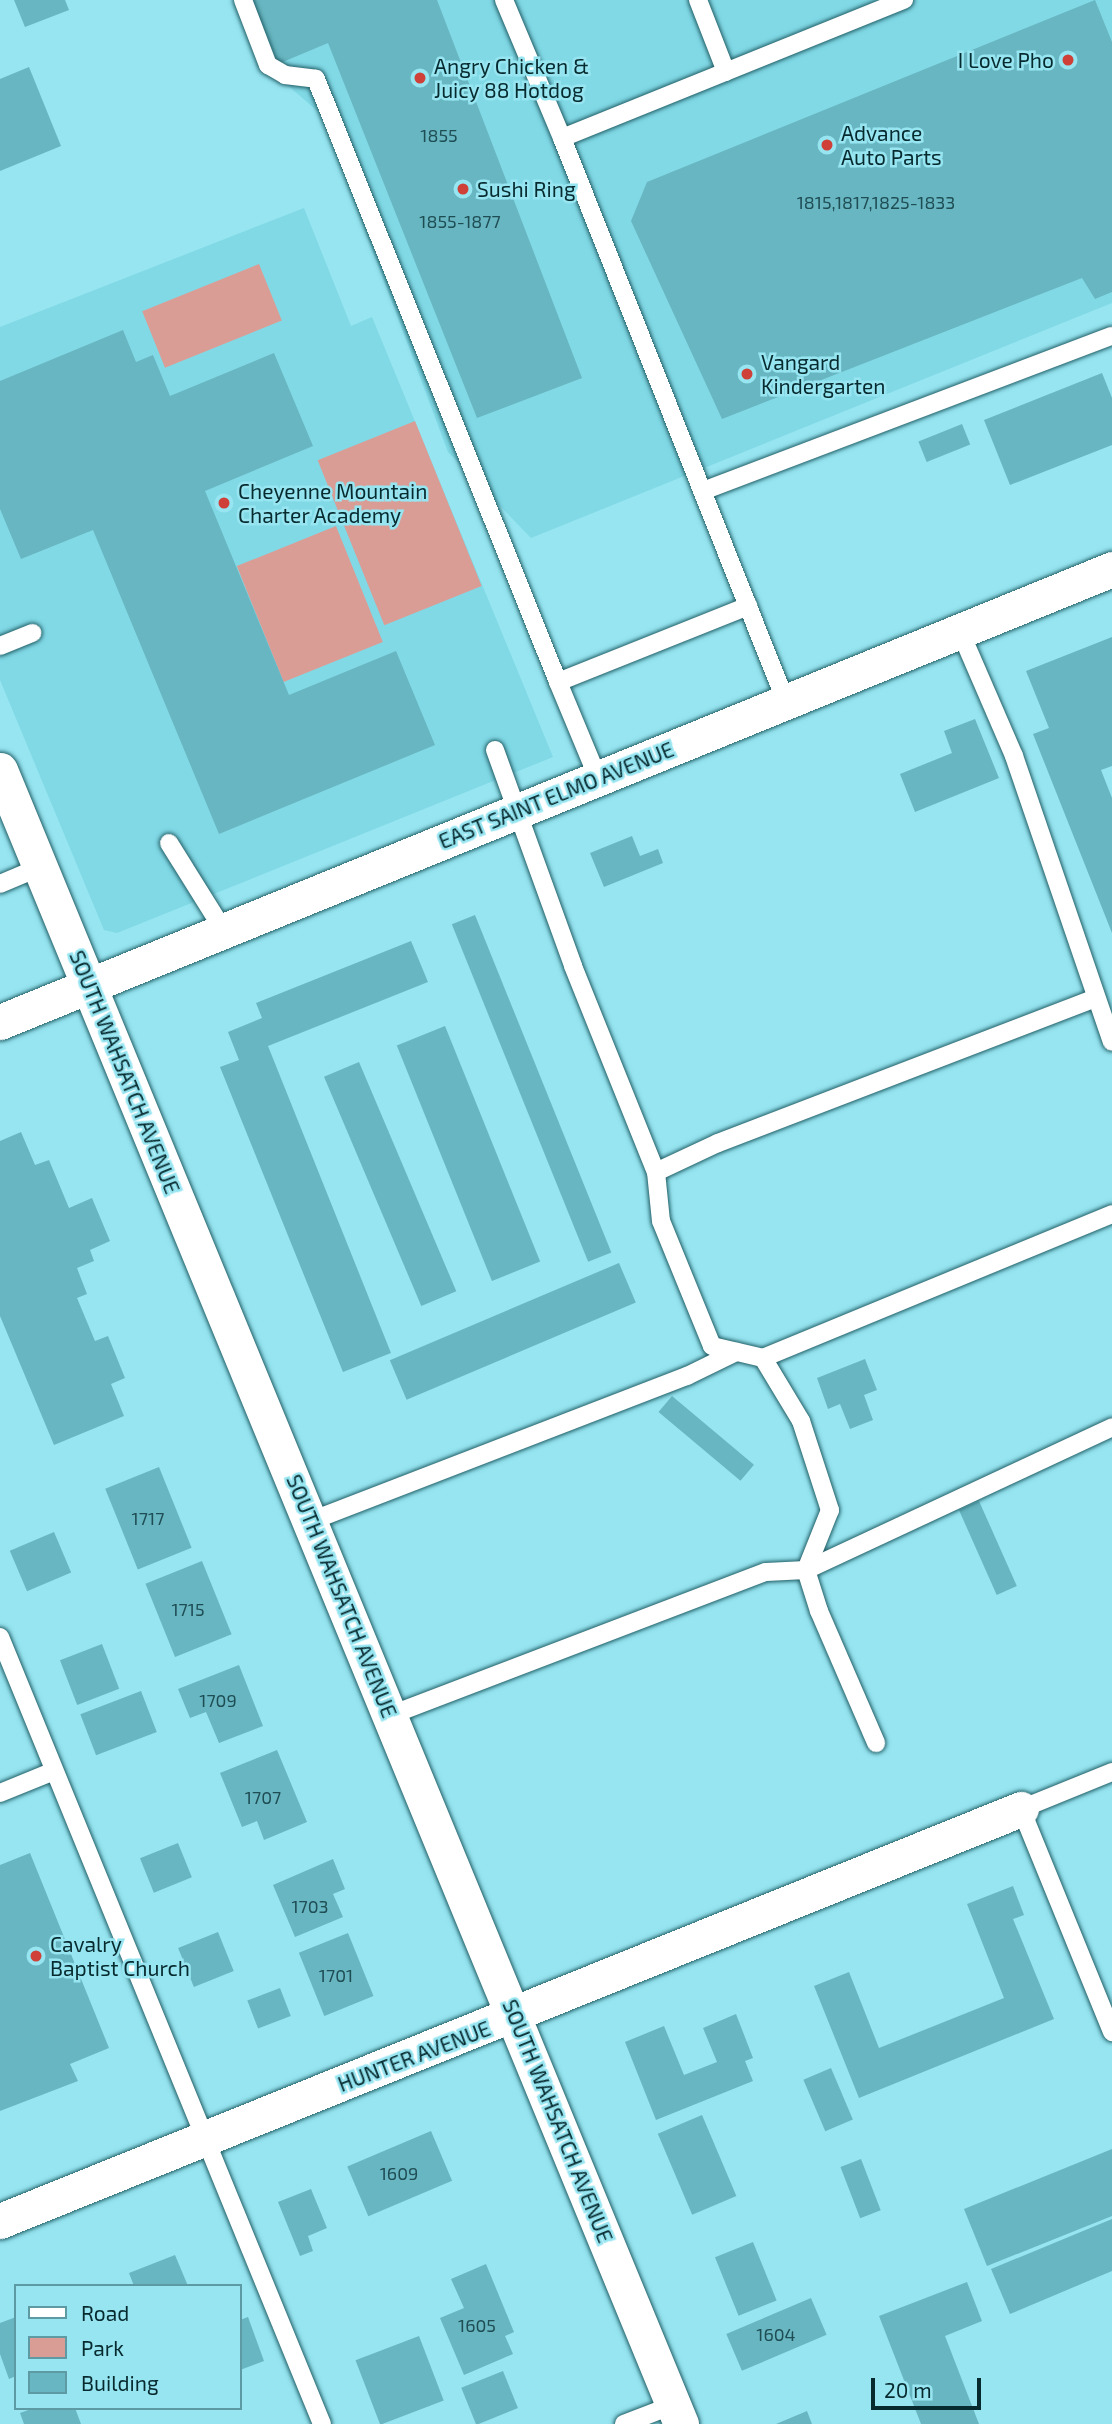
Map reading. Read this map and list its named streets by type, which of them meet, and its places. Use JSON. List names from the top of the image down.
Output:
{
  "streets": {
    "street": ["EAST SAINT ELMO AVENUE", "SOUTH WAHSATCH AVENUE", "HUNTER AVENUE"]
  },
  "crossings": [
    ["EAST SAINT ELMO AVENUE", "SOUTH WAHSATCH AVENUE"],
    ["SOUTH WAHSATCH AVENUE", "HUNTER AVENUE"]
  ],
  "places": [
    "I Love Pho",
    "Angry Chicken & Juicy 88 Hotdog",
    "Advance Auto Parts",
    "Sushi Ring",
    "Vangard Kindergarten",
    "Cheyenne Mountain Charter Academy",
    "Cavalry Baptist Church"
  ],
  "house_numbers": [
    "1855",
    "1815,1817,1825-1833",
    "1855-1877",
    "1717",
    "1715",
    "1709",
    "1707",
    "1703",
    "1701",
    "1609",
    "1605",
    "1604"
  ],
  "legend": ["Road", "Park", "Building"],
  "scale_bar": "20 m"
}
